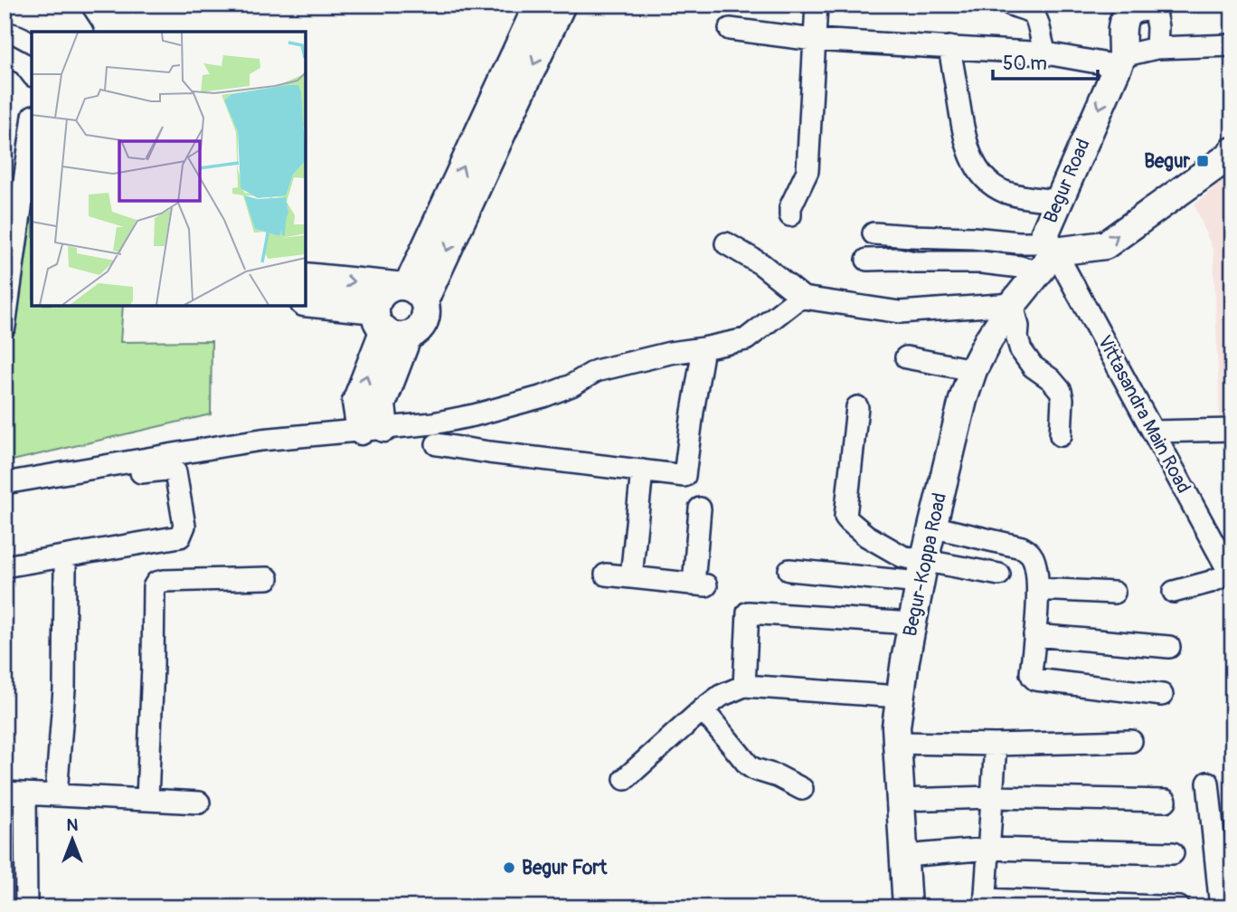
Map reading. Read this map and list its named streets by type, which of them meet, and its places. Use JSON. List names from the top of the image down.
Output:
{
  "streets": {
    "main road": ["Begur Road", "Begur-Koppa Road"],
    "street": ["Vittasandra Main Road"]
  },
  "crossings": [
    ["Begur Road", "Vittasandra Main Road"],
    ["Begur Road", "Begur-Koppa Road"],
    ["Vittasandra Main Road", "Begur-Koppa Road"]
  ],
  "places": {
    "transit": ["Begur"],
    "other": ["Begur Fort"]
  },
  "scale_bar": "50 m",
  "north": "top"
}
